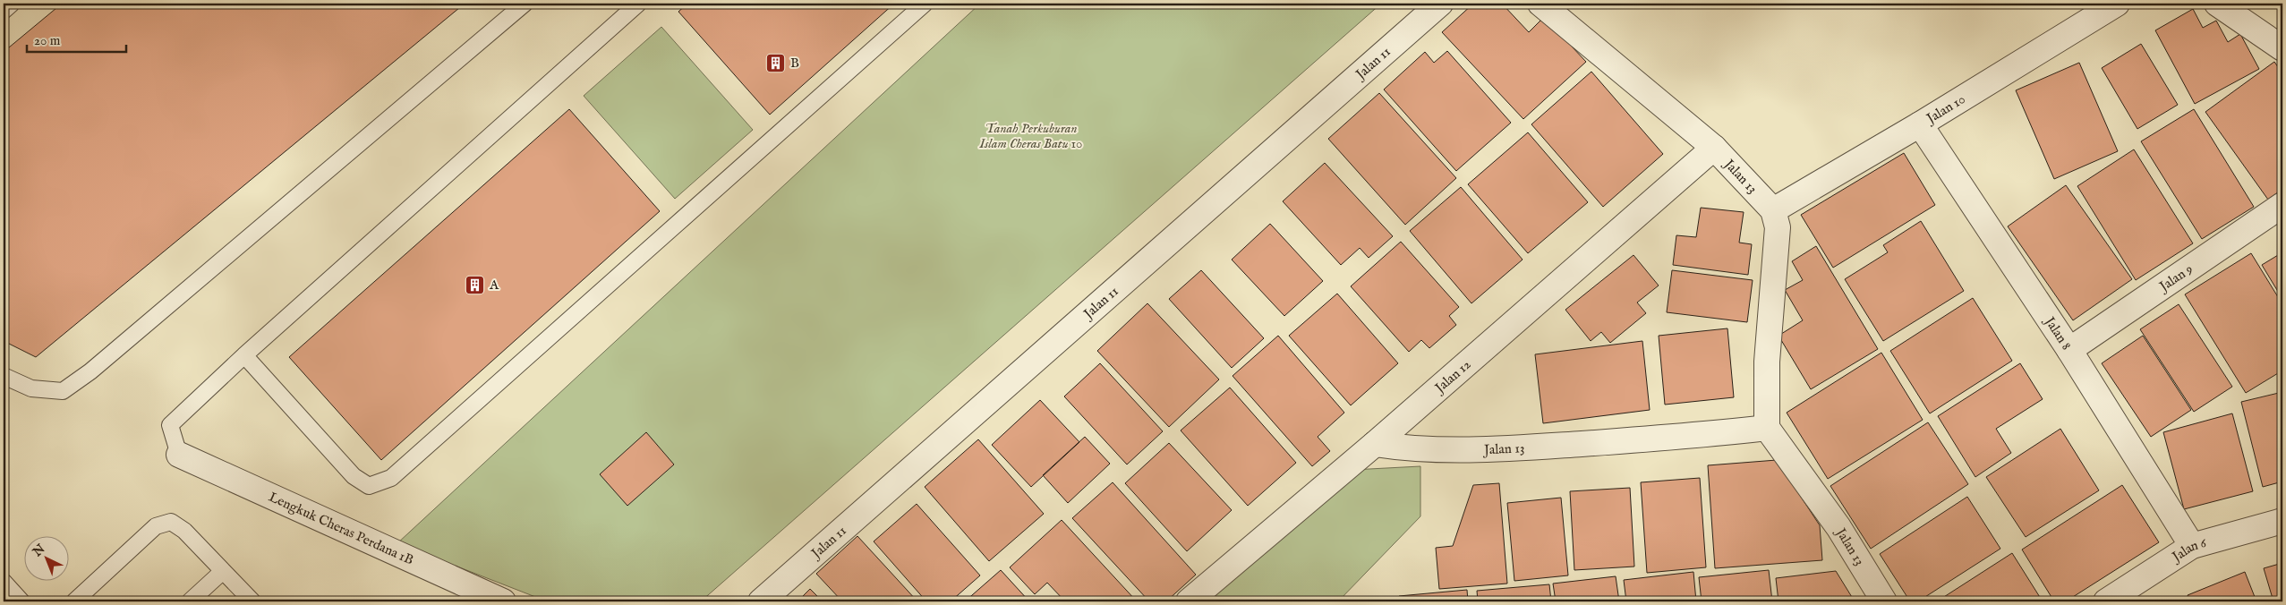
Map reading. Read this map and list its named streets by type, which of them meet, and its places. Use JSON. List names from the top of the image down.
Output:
{
  "streets": {
    "street": [
      "Jalan 11",
      "Jalan 10",
      "Jalan 13",
      "Jalan 9",
      "Jalan 8",
      "Jalan 12",
      "Lengkuk Cheras Perdana 1B",
      "Jalan 6"
    ]
  },
  "crossings": [
    ["Jalan 10", "Jalan 13"],
    ["Jalan 10", "Jalan 8"],
    ["Jalan 13", "Jalan 12"],
    ["Jalan 9", "Jalan 8"],
    ["Jalan 8", "Jalan 6"]
  ],
  "parks": ["Tanah Perkuburan Islam Cheras Batu 10"],
  "places": {
    "building": ["B", "A"]
  },
  "scale_bar": "20 m",
  "north": "top left"
}
